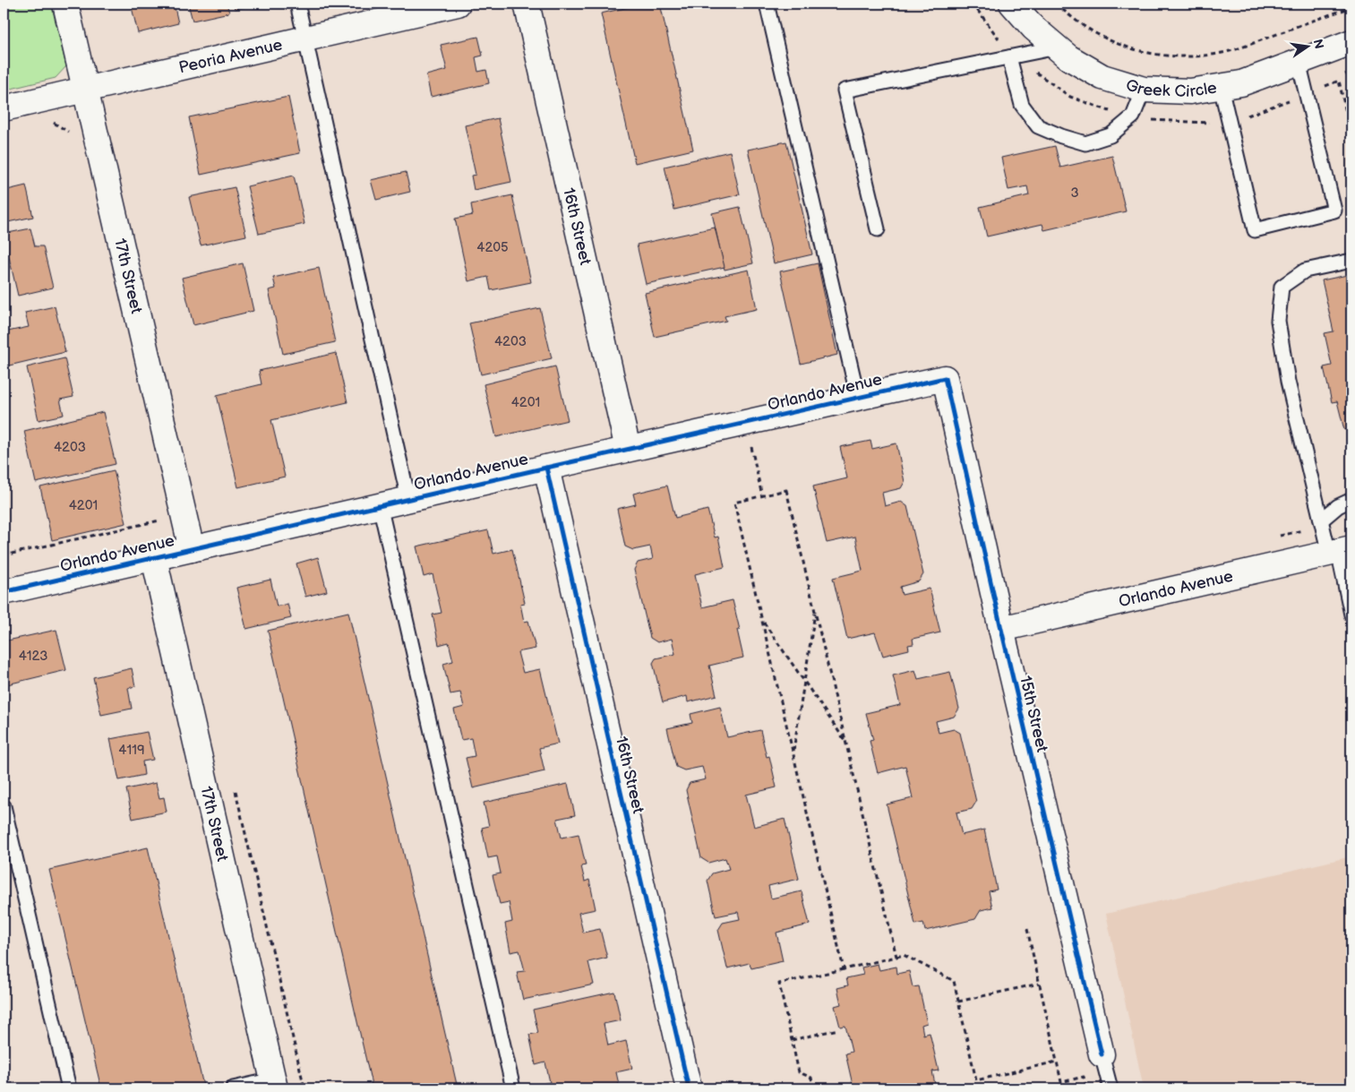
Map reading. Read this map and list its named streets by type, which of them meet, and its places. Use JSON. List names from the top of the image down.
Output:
{
  "streets": {
    "street": [
      "Peoria Avenue",
      "Greek Circle",
      "16th Street",
      "17th Street",
      "Orlando Avenue",
      "15th Street"
    ]
  },
  "crossings": [
    ["Peoria Avenue", "17th Street"],
    ["16th Street", "Orlando Avenue"],
    ["17th Street", "Orlando Avenue"],
    ["Orlando Avenue", "15th Street"]
  ],
  "house_numbers": [
    "3",
    "4205",
    "4203",
    "4201",
    "4203",
    "4201",
    "4123",
    "4119"
  ],
  "north": "right"
}
